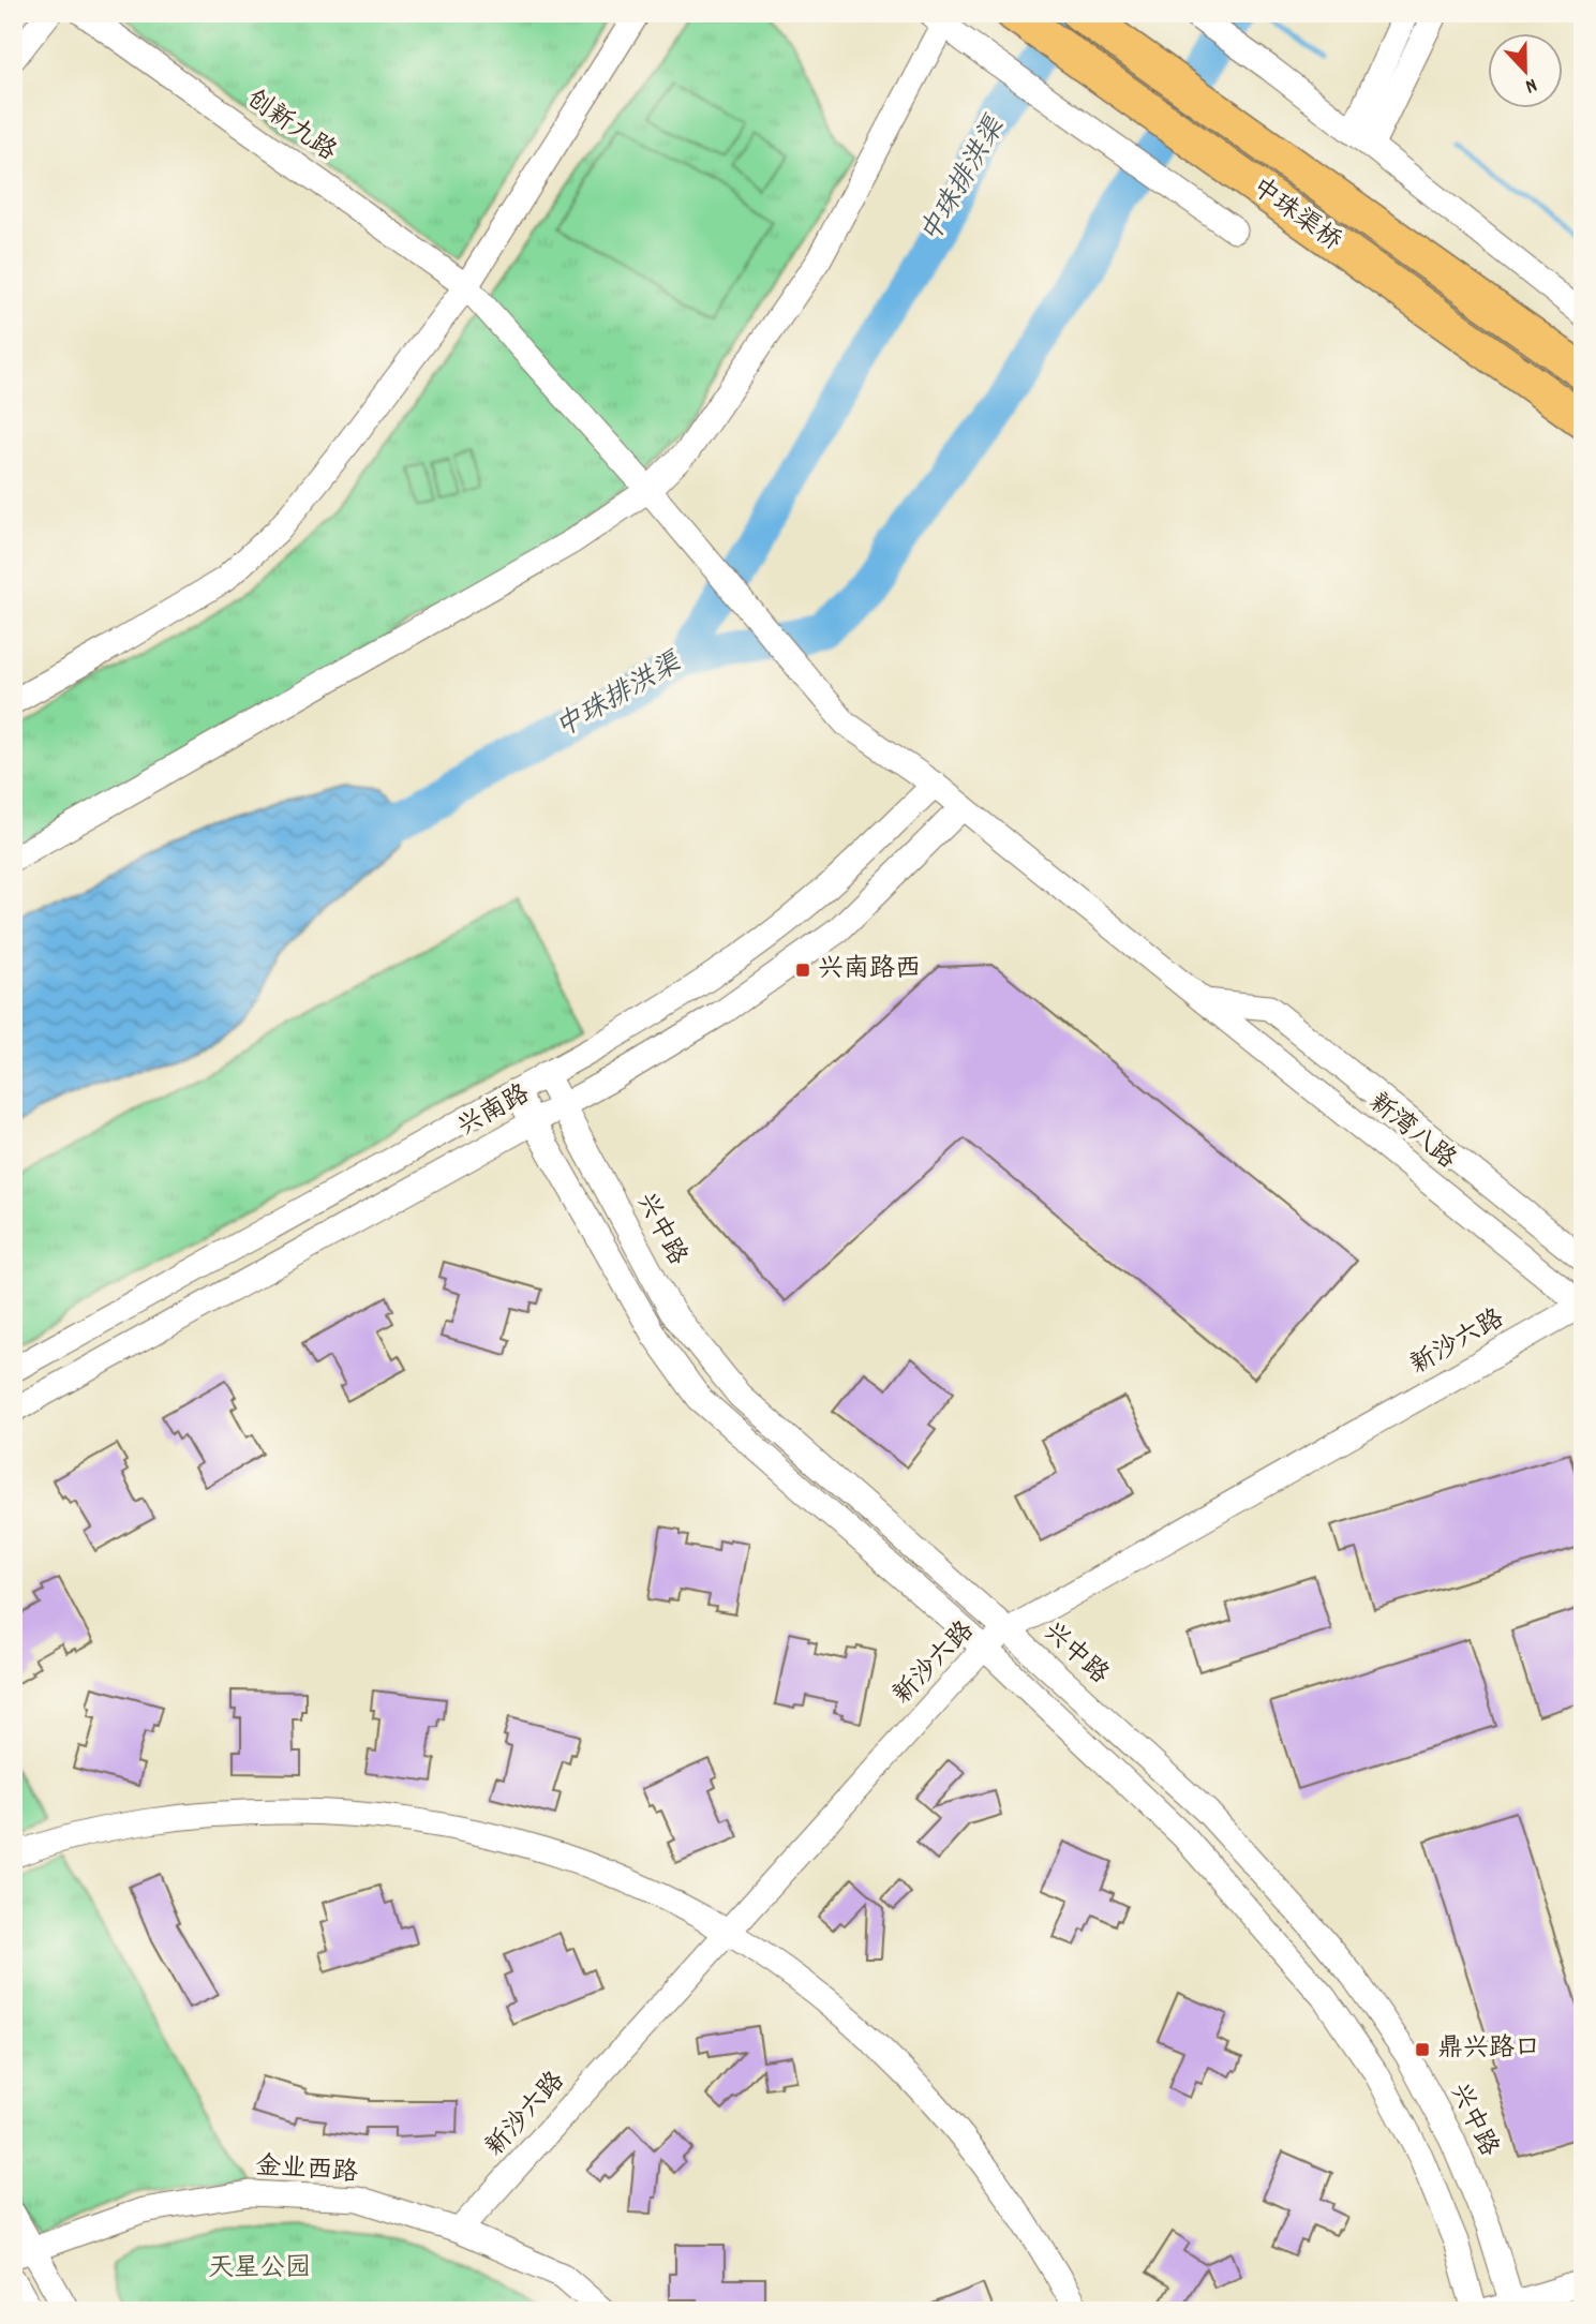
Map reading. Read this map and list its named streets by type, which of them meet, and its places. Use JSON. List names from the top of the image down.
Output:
{
  "streets": {
    "highway": ["中珠渠桥"],
    "street": [
      "创新九路",
      "兴南路",
      "新湾八路",
      "兴中路",
      "新沙六路",
      "金业西路"
    ]
  },
  "crossings": [
    ["创新九路", "新湾八路"],
    ["兴南路", "新湾八路"],
    ["兴南路", "兴中路"],
    ["新湾八路", "新沙六路"],
    ["兴中路", "新沙六路"],
    ["新沙六路", "金业西路"]
  ],
  "water": ["中珠排洪渠"],
  "parks": ["天星公园"],
  "places": {
    "transit": ["兴南路西", "鼎兴路口"]
  },
  "north": "bottom"
}
